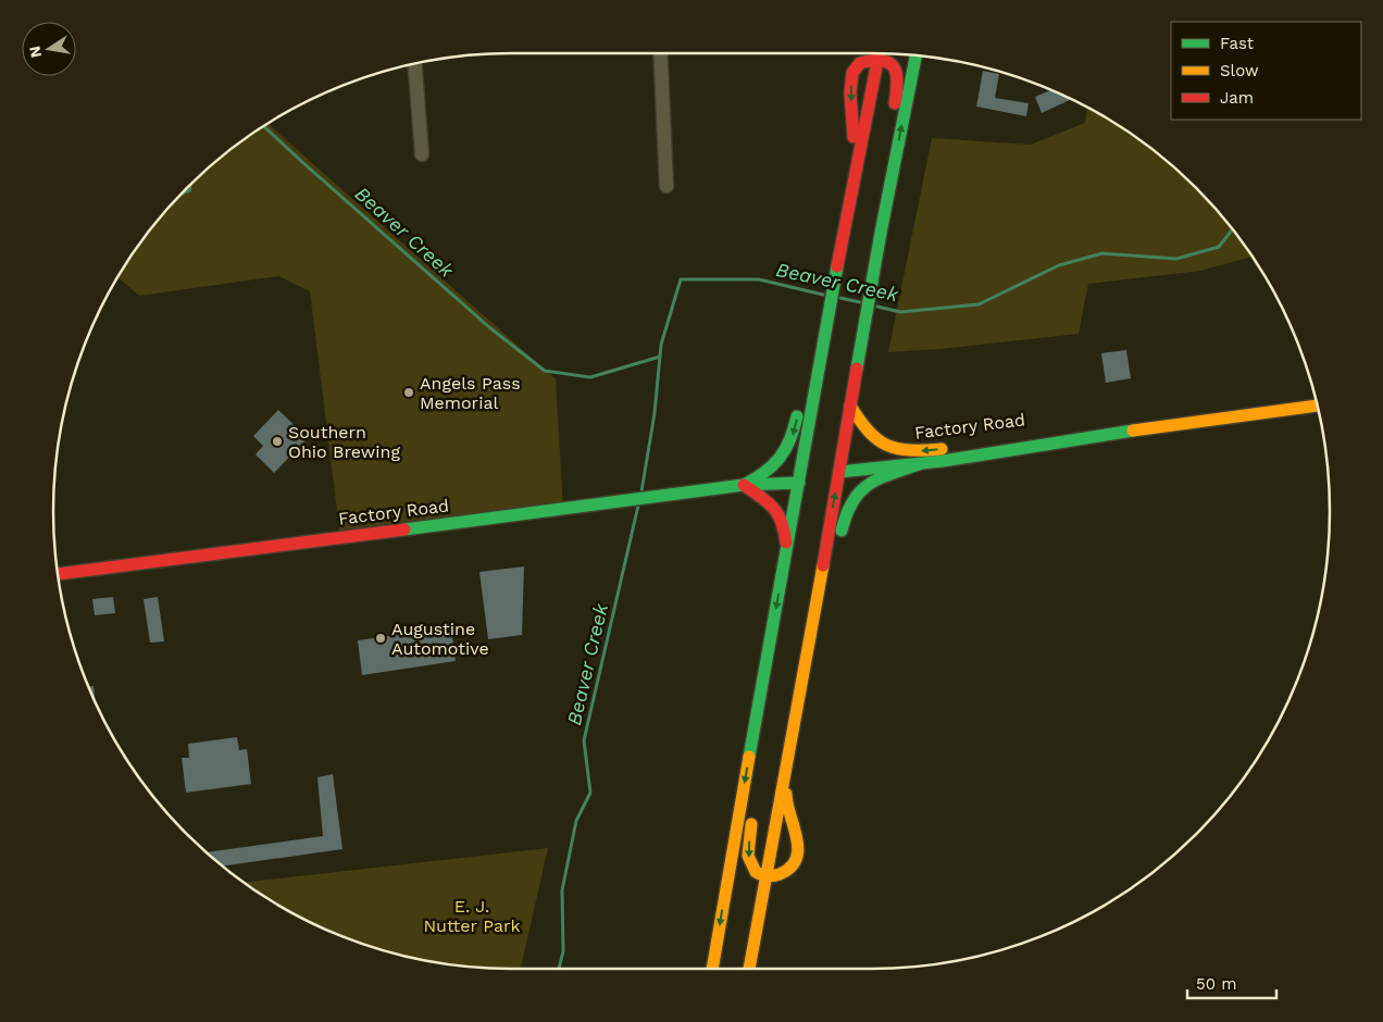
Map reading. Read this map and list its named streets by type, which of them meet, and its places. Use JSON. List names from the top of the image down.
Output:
{
  "streets": {
    "main road": ["Factory Road"]
  },
  "water": ["Beaver Creek"],
  "parks": ["E. J. Nutter Park"],
  "places": ["Angels Pass Memorial", "Southern Ohio Brewing", "Augustine Automotive"],
  "legend": ["Fast", "Slow", "Jam"],
  "scale_bar": "50 m",
  "north": "left"
}
